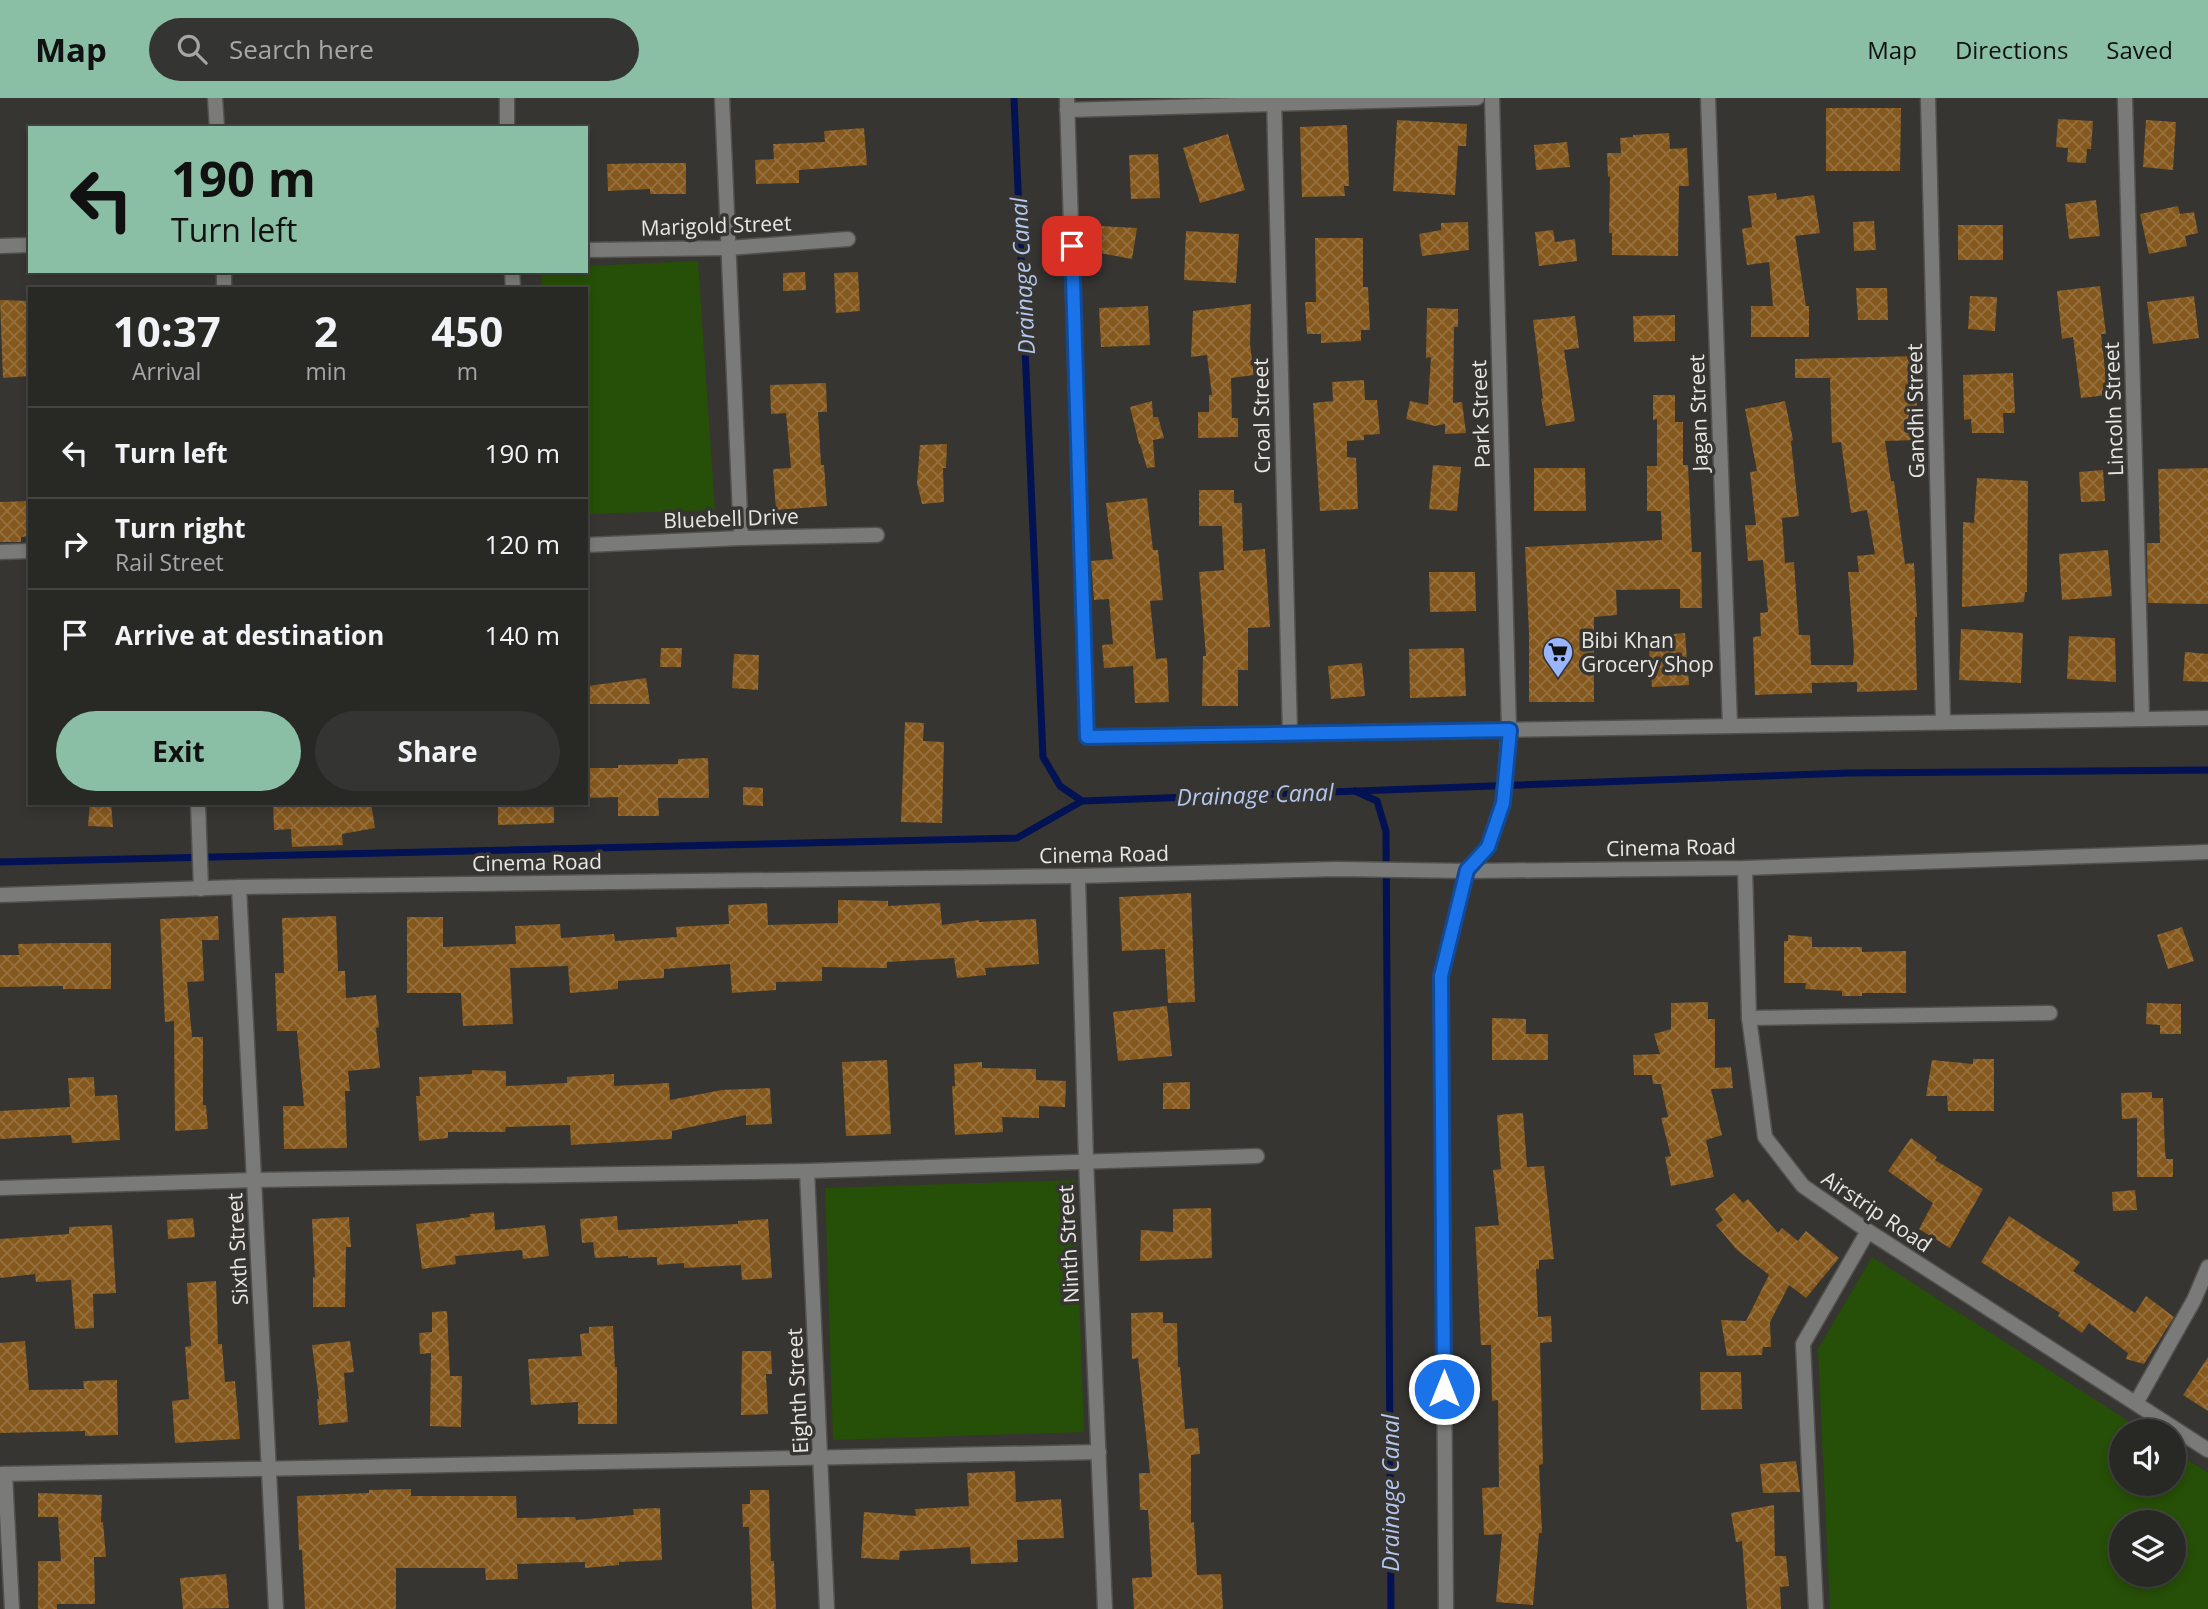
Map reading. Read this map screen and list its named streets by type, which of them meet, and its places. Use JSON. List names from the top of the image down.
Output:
{
  "streets": {
    "street": [
      "Marigold Street",
      "Lincoln Street",
      "Gandhi Street",
      "Jagan Street",
      "Park Street",
      "Croal Street",
      "Bluebell Drive",
      "Cinema Road",
      "Airstrip Road",
      "Ninth Street",
      "Sixth Street",
      "Eighth Street"
    ]
  },
  "crossings": [
    ["Park Street", "Cinema Road"],
    ["Cinema Road", "Airstrip Road"],
    ["Cinema Road", "Ninth Street"],
    ["Cinema Road", "Sixth Street"]
  ],
  "water": ["Drainage Canal"],
  "places": {
    "supermarket": ["Bibi Khan Grocery Shop"]
  },
  "page": {
    "header": "Map",
    "search": "Search here",
    "nav": ["Map", "Directions", "Saved"],
    "turn": ["190 m", "Turn left"],
    "eta": [
      "10:37",
      "Arrival",
      "2",
      "min",
      "450",
      "m"
    ],
    "list": [
      {
        "name": "Turn left",
        "value": "190 m"
      },
      {
        "name": "Turn right",
        "note": "Rail Street",
        "value": "120 m"
      },
      {
        "name": "Arrive at destination",
        "value": "140 m"
      }
    ],
    "buttons": ["Exit", "Share"]
  }
}
